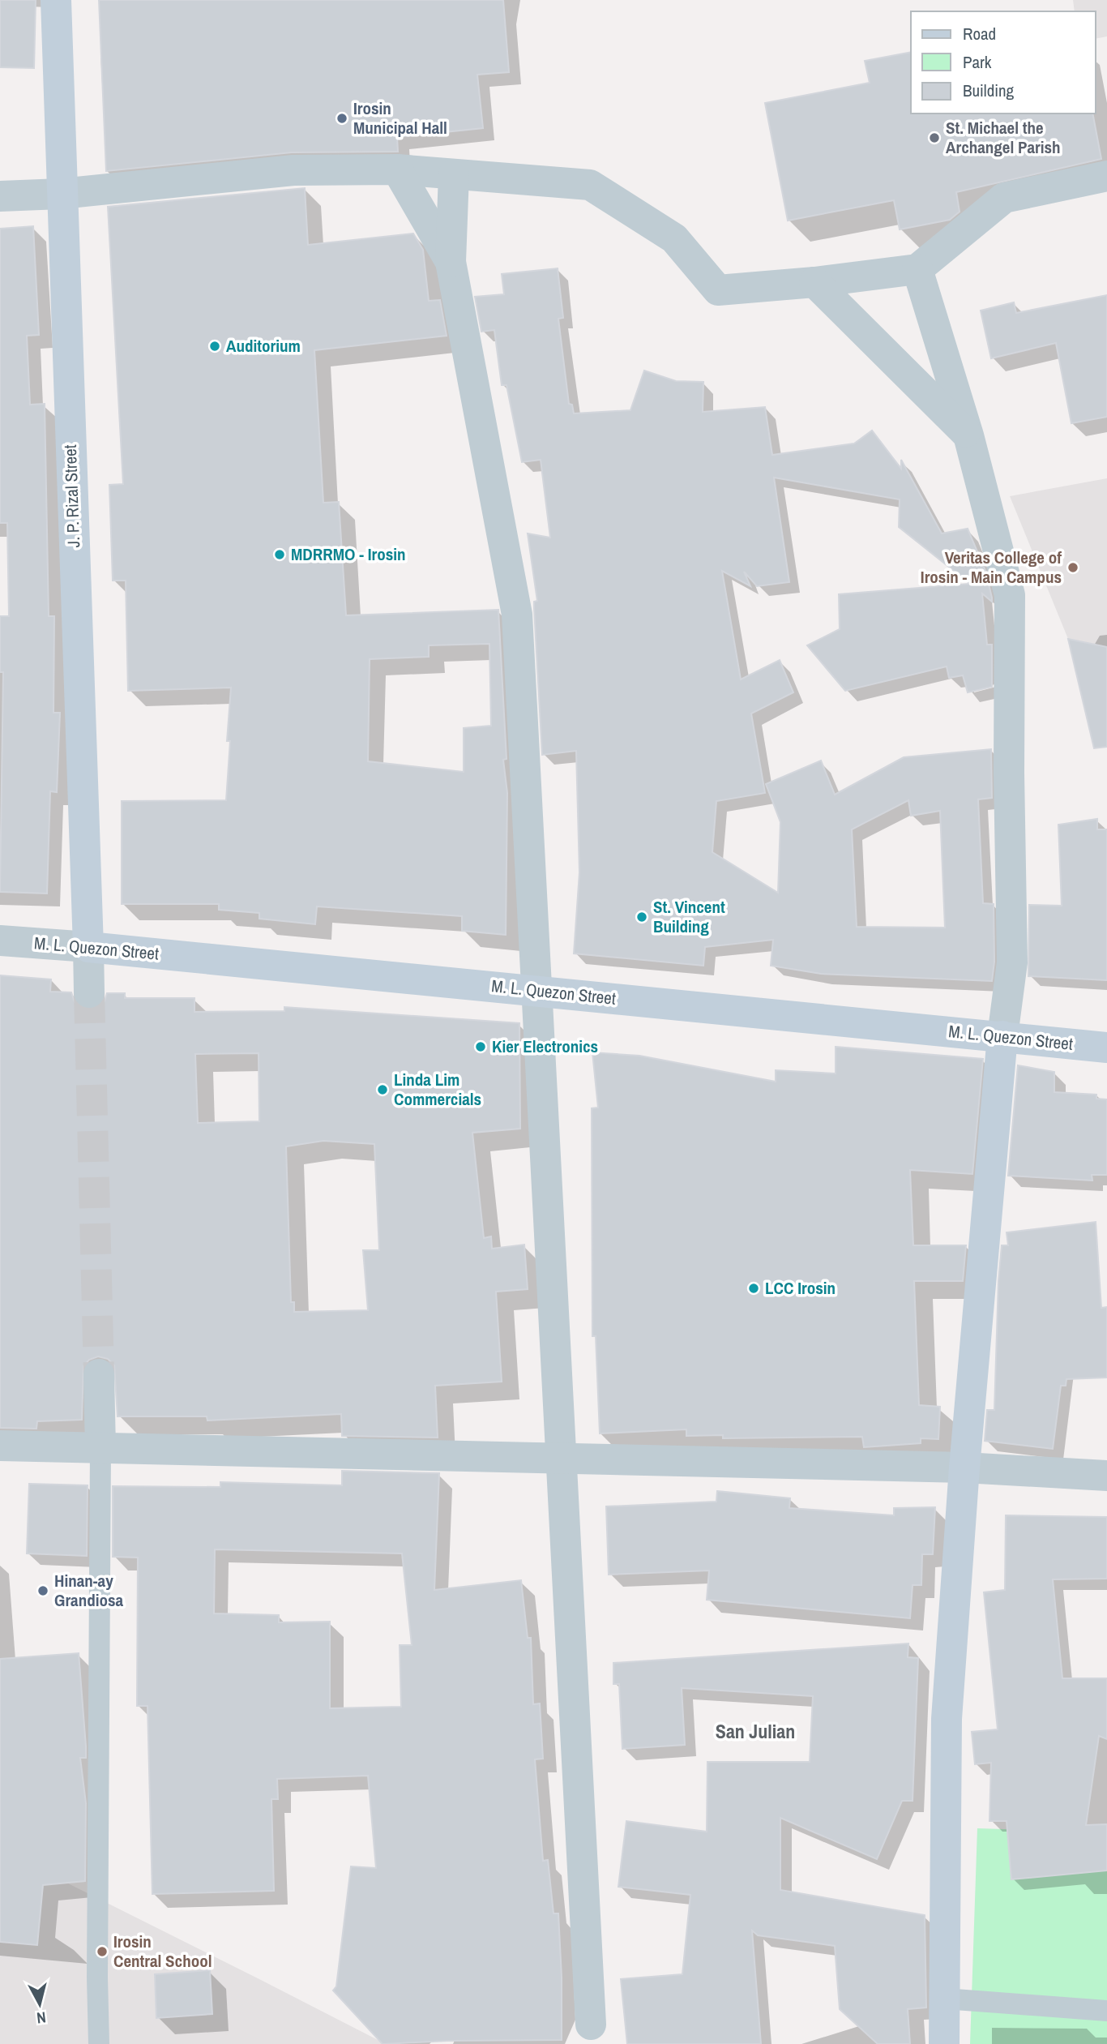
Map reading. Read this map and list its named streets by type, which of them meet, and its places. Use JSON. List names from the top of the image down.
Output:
{
  "streets": {
    "main road": ["J. P. Rizal Street", "M. L. Quezon Street"]
  },
  "crossings": [
    ["J. P. Rizal Street", "M. L. Quezon Street"]
  ],
  "districts": ["San Julian"],
  "places": [
    "Irosin Municipal Hall",
    "St. Michael the Archangel Parish",
    "Auditorium",
    "MDRRMO - Irosin",
    "Veritas College of Irosin - Main Campus",
    "St. Vincent Building",
    "Kier Electronics",
    "Linda Lim Commercials",
    "LCC Irosin",
    "Hinan-ay Grandiosa",
    "Irosin Central School"
  ],
  "legend": ["Road", "Park", "Building"],
  "north": "bottom"
}
